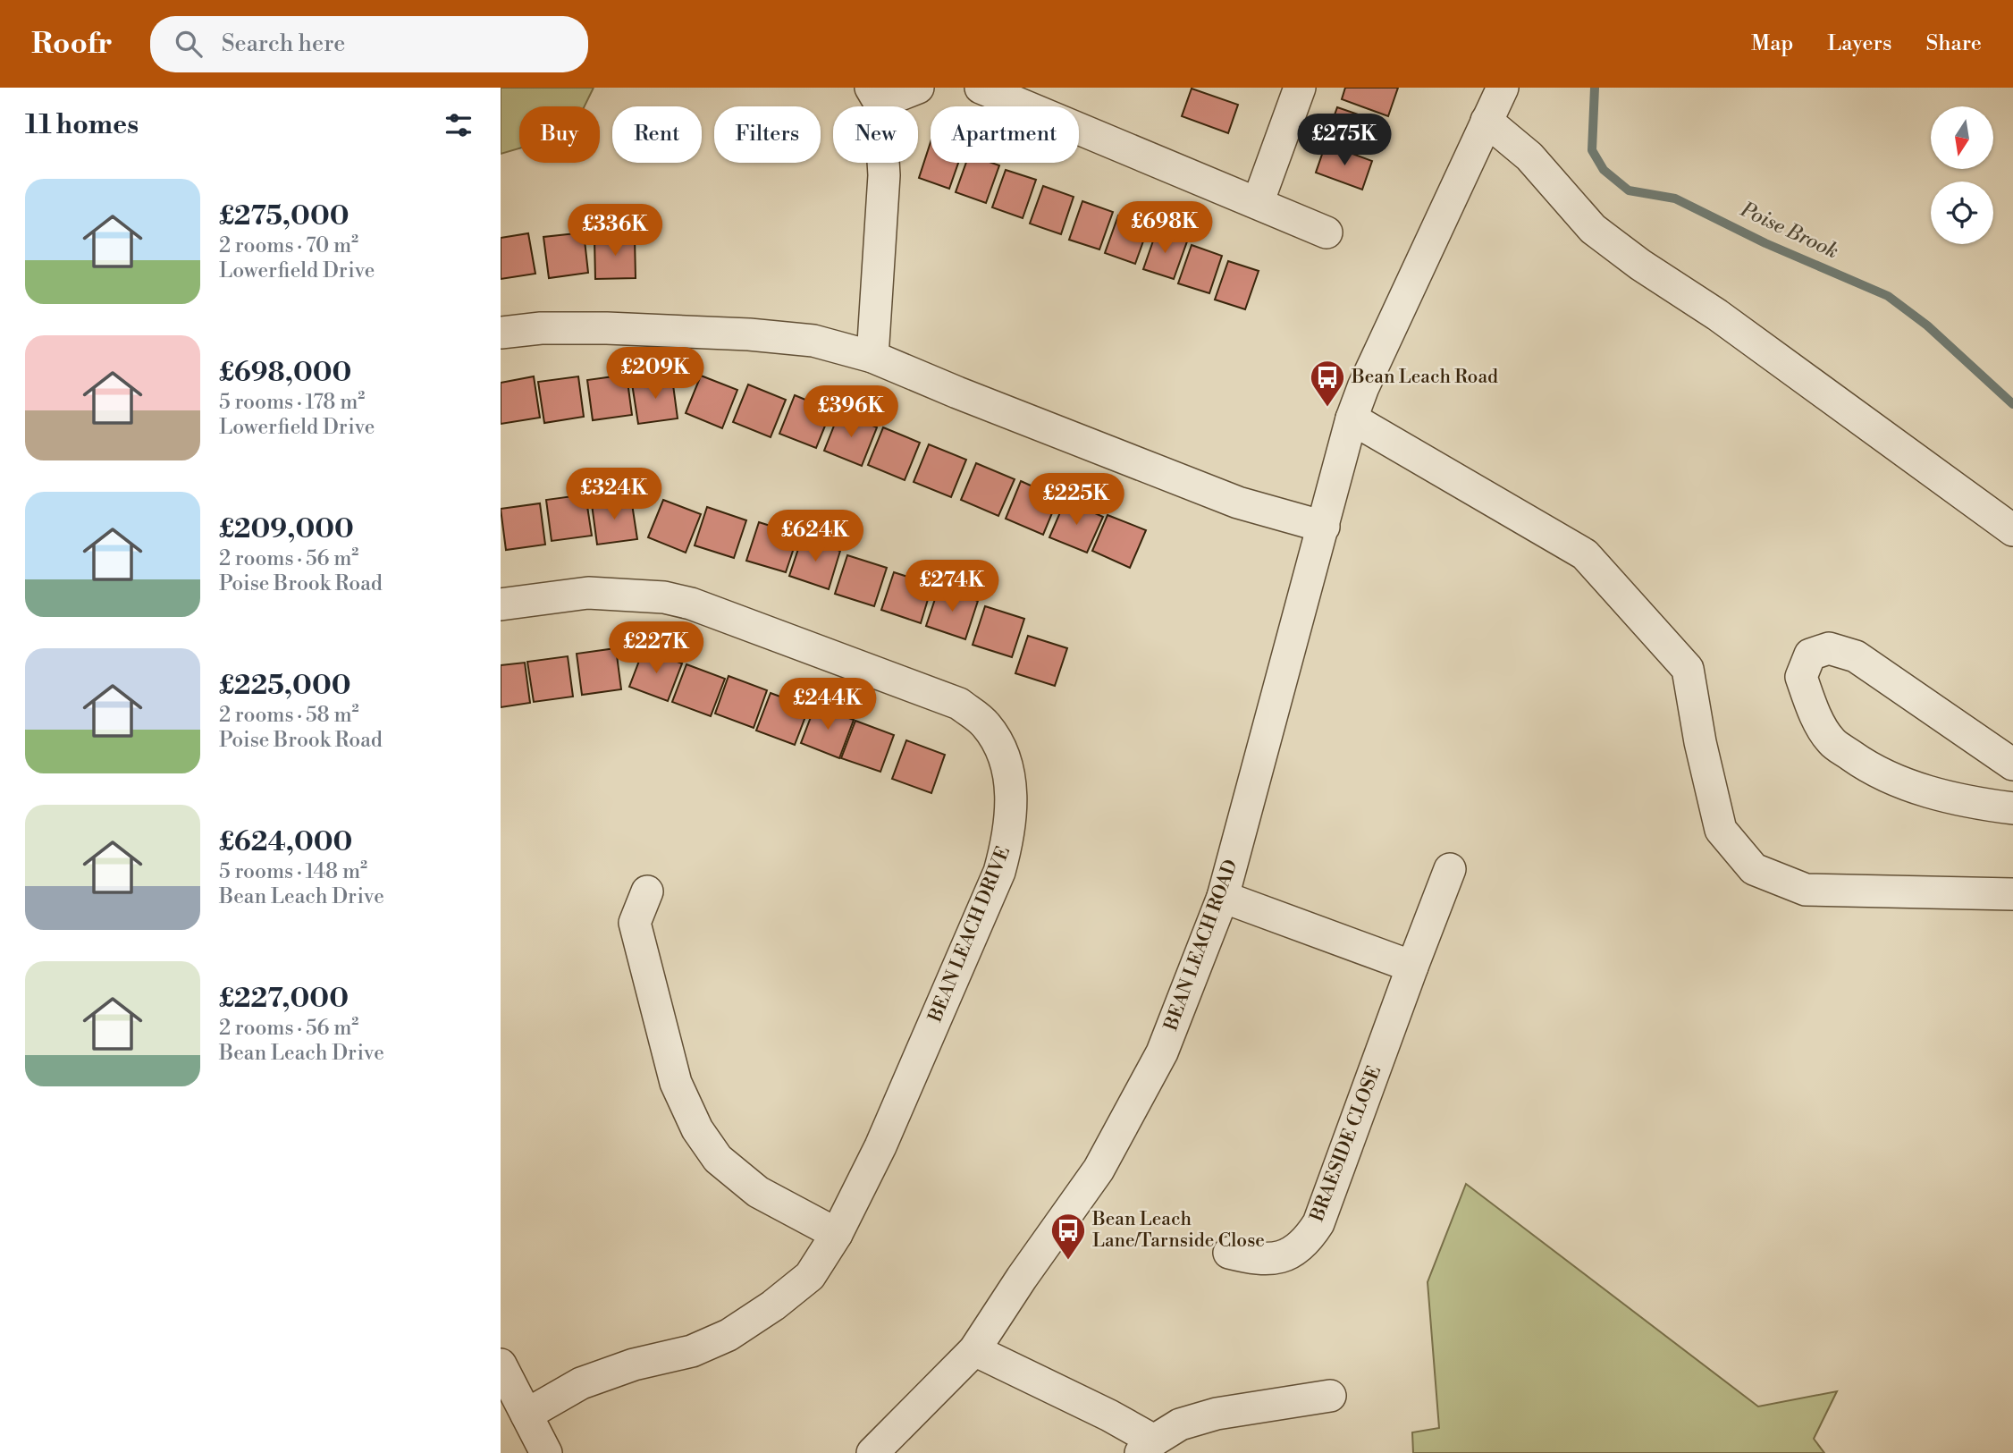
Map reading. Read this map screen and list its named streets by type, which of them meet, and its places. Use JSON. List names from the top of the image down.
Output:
{
  "streets": {
    "street": ["BEAN LEACH DRIVE", "BEAN LEACH ROAD", "BRAESIDE CLOSE"]
  },
  "water": ["Poise Brook"],
  "places": {
    "bus stop": ["Bean Leach Road", "Bean Leach Lane/Tarnside Close"]
  },
  "north": "bottom",
  "page": {
    "header": "Roofr",
    "search": "Search here",
    "nav": ["Map", "Layers", "Share"],
    "heading": "11 homes",
    "chip": [
      "Buy",
      "Rent",
      "Filters",
      "New",
      "Apartment"
    ],
    "price": [
      "£275K",
      "£698K",
      "£336K",
      "£209K",
      "£396K",
      "£324K",
      "£225K",
      "£624K",
      "£274K",
      "£227K",
      "£244K"
    ],
    "list": [
      {
        "name": "£275,000",
        "note": "2 rooms · 70 m² · Lowerfield Drive"
      },
      {
        "name": "£698,000",
        "note": "5 rooms · 178 m² · Lowerfield Drive"
      },
      {
        "name": "£209,000",
        "note": "2 rooms · 56 m² · Poise Brook Road"
      },
      {
        "name": "£225,000",
        "note": "2 rooms · 58 m² · Poise Brook Road"
      },
      {
        "name": "£624,000",
        "note": "5 rooms · 148 m² · Bean Leach Drive"
      },
      {
        "name": "£227,000",
        "note": "2 rooms · 56 m² · Bean Leach Drive"
      }
    ]
  }
}
